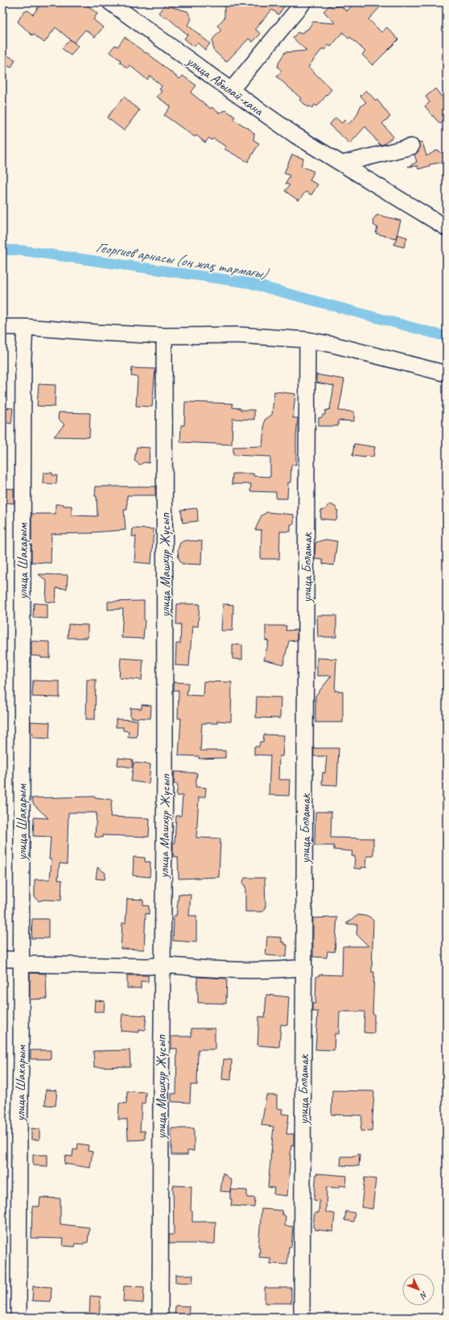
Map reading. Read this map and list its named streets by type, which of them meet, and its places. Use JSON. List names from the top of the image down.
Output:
{
  "streets": {
    "street": [
      "улица Абылай-хана",
      "улица Шакарым",
      "улица Машхур Жусып",
      "улица Болашак"
    ]
  },
  "water": ["Георгиев арнасы (оң жақ тармағы)"],
  "north": "bottom right"
}
